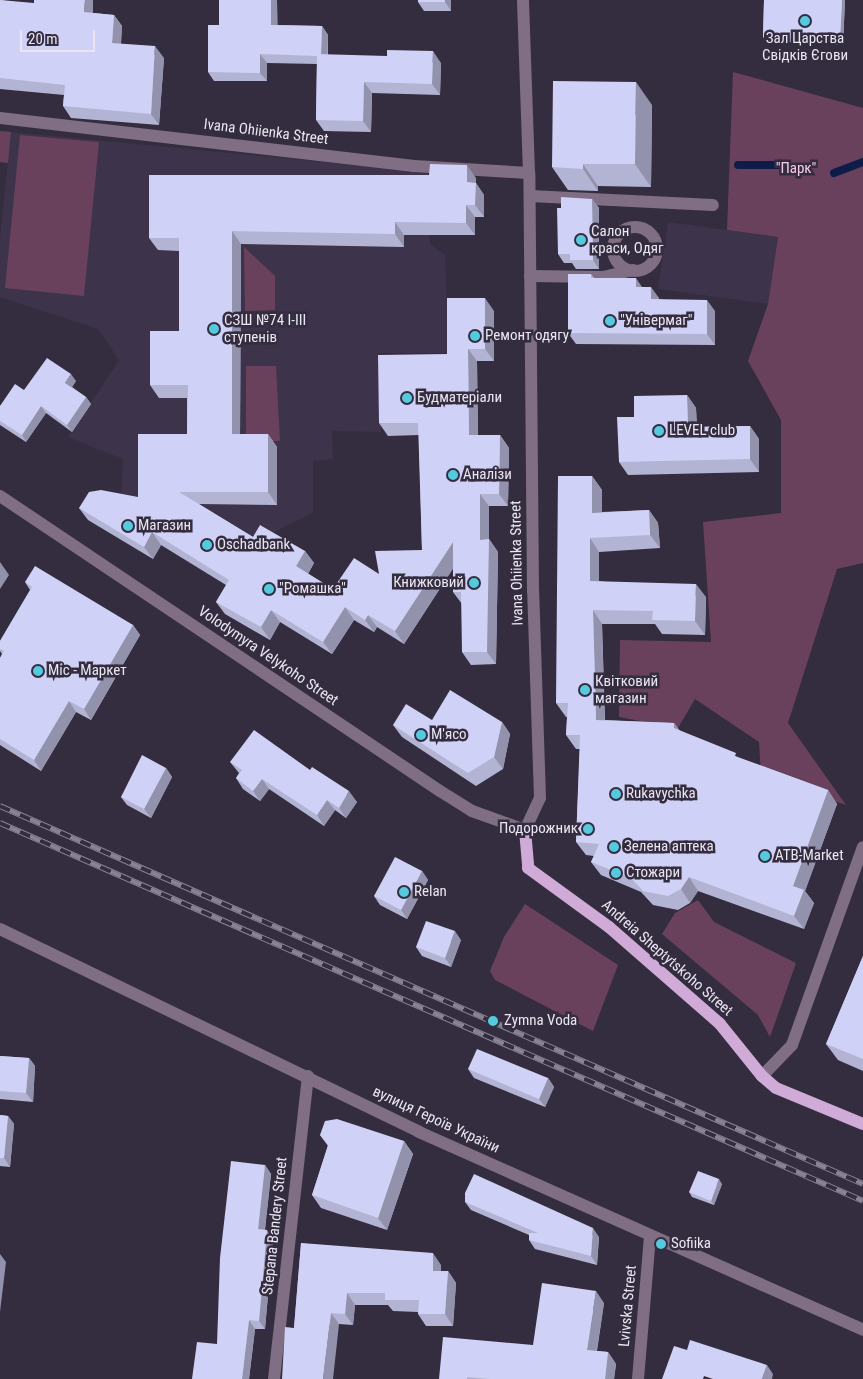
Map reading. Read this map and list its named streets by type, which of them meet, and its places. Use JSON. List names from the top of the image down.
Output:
{
  "streets": {
    "main road": ["Andreia Sheptytskoho Street"],
    "street": [
      "Ivana Ohiienka Street",
      "Volodymyra Velykoho Street",
      "вулиця Героїв України",
      "Stepana Bandery Street",
      "Lvivska Street"
    ]
  },
  "crossings": [
    ["Ivana Ohiienka Street", "Volodymyra Velykoho Street"],
    ["Ivana Ohiienka Street", "Andreia Sheptytskoho Street"],
    ["Volodymyra Velykoho Street", "Andreia Sheptytskoho Street"],
    ["вулиця Героїв України", "Stepana Bandery Street"],
    ["вулиця Героїв України", "Lvivska Street"]
  ],
  "parks": ["\"Парк\""],
  "places": [
    "Зал Царства Свідків Єгови",
    "Салон краси, Одяг",
    "\"Універмаг\"",
    "СЗШ №74 І-ІІІ ступенів",
    "Ремонт одягу",
    "Будматеріали",
    "LEVEL club",
    "Аналізи",
    "Магазин",
    "Oschadbank",
    "Книжковий",
    "\"Ромашка\"",
    "Міс - Маркет",
    "Квітковий магазин",
    "М'ясо",
    "Rukavychka",
    "Подорожник",
    "Зелена аптека",
    "ATB-Market",
    "Стожари",
    "Relan",
    "Zymna Voda",
    "Sofiika"
  ],
  "scale_bar": "20 m"
}
